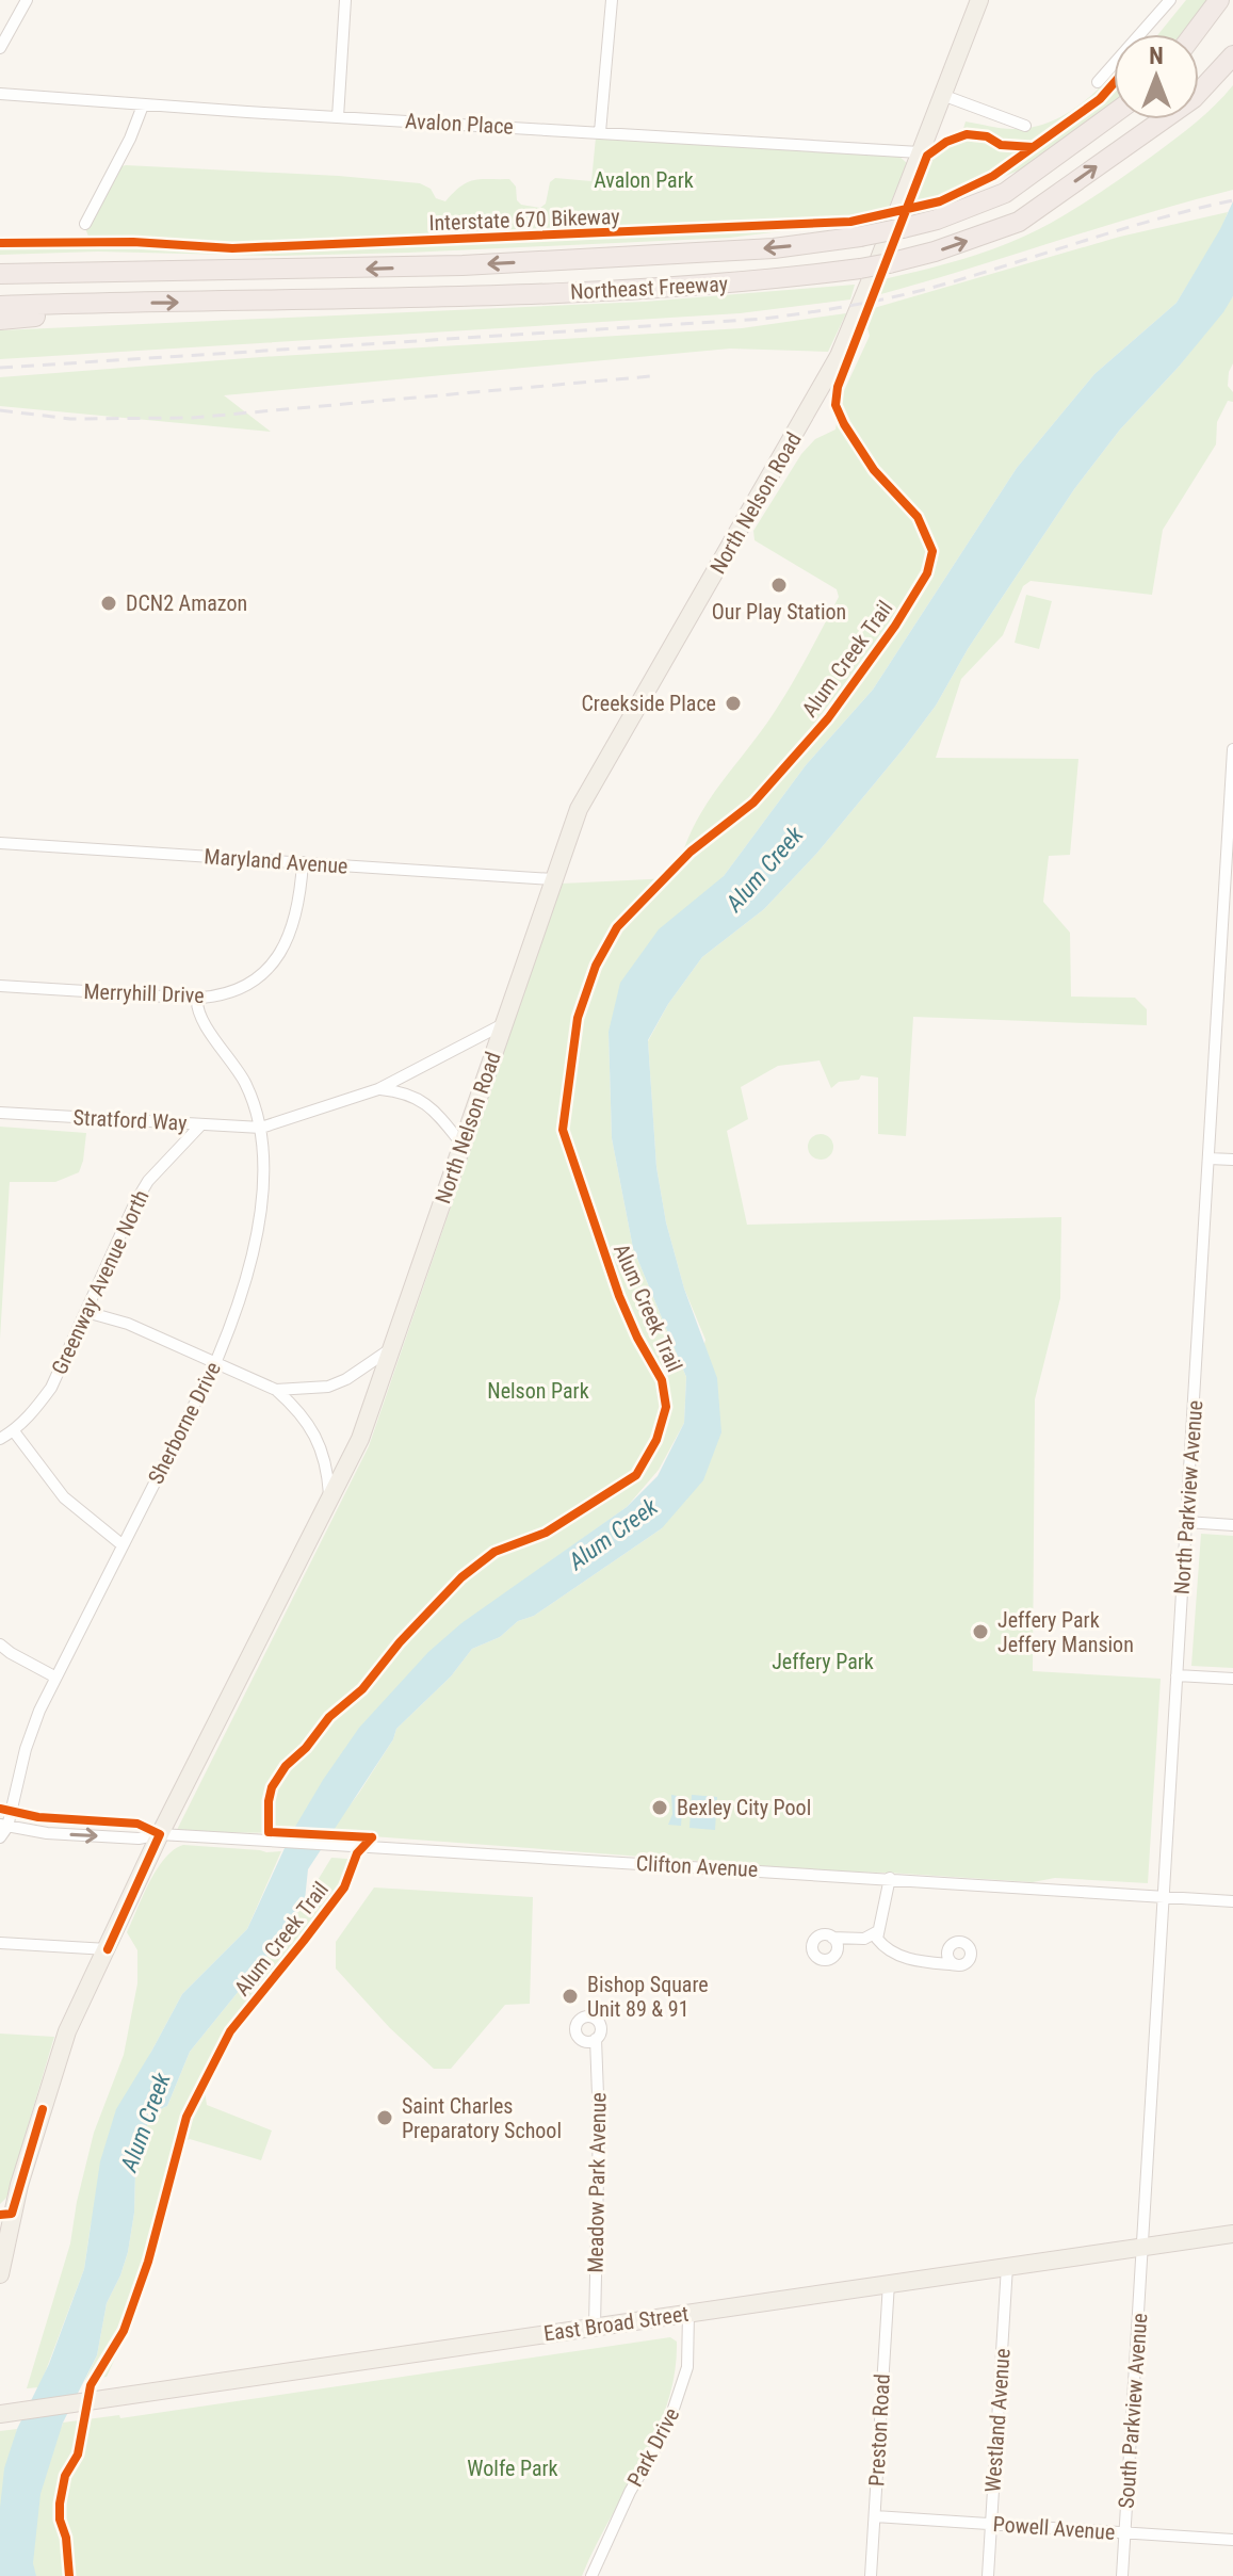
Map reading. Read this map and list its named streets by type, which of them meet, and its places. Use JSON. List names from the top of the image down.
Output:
{
  "streets": {
    "highway": ["Northeast Freeway"],
    "main road": ["North Nelson Road", "East Broad Street"],
    "street": [
      "Avalon Place",
      "Maryland Avenue",
      "Merryhill Drive",
      "Stratford Way",
      "Greenway Avenue North",
      "Sherborne Drive",
      "North Parkview Avenue",
      "Clifton Avenue",
      "Meadow Park Avenue",
      "South Parkview Avenue",
      "Westland Avenue",
      "Preston Road",
      "Park Drive",
      "Powell Avenue"
    ],
    "cycle path": ["Interstate 670 Bikeway", "Alum Creek Trail"]
  },
  "crossings": [
    ["Avalon Place", "North Nelson Road"],
    ["North Nelson Road", "Maryland Avenue"],
    ["North Nelson Road", "Clifton Avenue"],
    ["Maryland Avenue", "Merryhill Drive"],
    ["Merryhill Drive", "Sherborne Drive"],
    ["Stratford Way", "Greenway Avenue North"],
    ["Stratford Way", "Sherborne Drive"],
    ["North Parkview Avenue", "Clifton Avenue"],
    ["North Parkview Avenue", "East Broad Street"],
    ["North Parkview Avenue", "South Parkview Avenue"],
    ["Meadow Park Avenue", "East Broad Street"],
    ["East Broad Street", "South Parkview Avenue"],
    ["East Broad Street", "Westland Avenue"],
    ["East Broad Street", "Preston Road"],
    ["East Broad Street", "Park Drive"],
    ["South Parkview Avenue", "Powell Avenue"],
    ["Westland Avenue", "Powell Avenue"],
    ["Preston Road", "Powell Avenue"]
  ],
  "water": ["Alum Creek"],
  "parks": [
    "Avalon Park",
    "Nelson Park",
    "Jeffery Park",
    "Wolfe Park"
  ],
  "places": [
    "Our Play Station",
    "DCN2 Amazon",
    "Creekside Place",
    "Jeffery Park Jeffery Mansion",
    "Bexley City Pool",
    "Bishop Square Unit 89 & 91",
    "Saint Charles Preparatory School"
  ],
  "north": "top"
}
